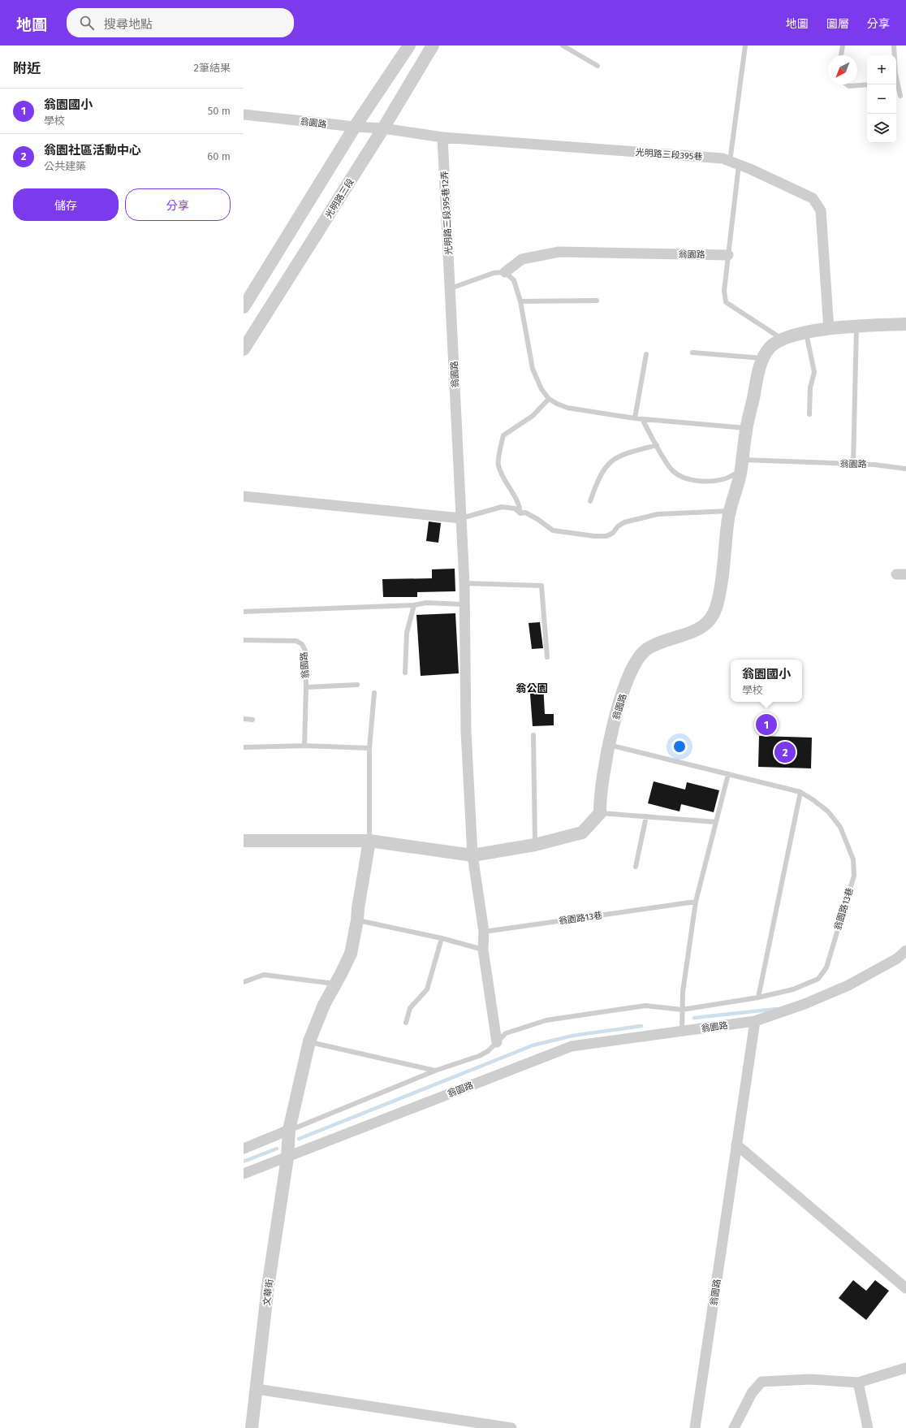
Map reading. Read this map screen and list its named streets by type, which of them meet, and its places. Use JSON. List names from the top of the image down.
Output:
{
  "streets": {
    "street": [
      "翁園路",
      "光明路三段395巷",
      "光明路三段",
      "光明路三段395巷12弄",
      "文華街"
    ],
    "lane": ["翁園路13巷"]
  },
  "crossings": [
    ["翁園路", "光明路三段395巷"],
    ["翁園路", "光明路三段"],
    ["翁園路", "光明路三段395巷12弄"],
    ["翁園路", "翁園路13巷"],
    ["翁園路", "文華街"],
    ["光明路三段395巷", "光明路三段"],
    ["光明路三段395巷", "光明路三段395巷12弄"]
  ],
  "districts": ["翁公園"],
  "north": "bottom left",
  "page": {
    "header": "地圖",
    "search": "搜尋地點",
    "nav": ["地圖", "圖層", "分享"],
    "heading": ["附近", "2筆結果"],
    "map_buttons": ["+", "−"],
    "list": [
      {
        "mark": "1",
        "name": "翁園國小",
        "note": "學校",
        "value": "50 m"
      },
      {
        "mark": "2",
        "name": "翁園社區活動中心",
        "note": "公共建築",
        "value": "60 m"
      }
    ],
    "buttons": ["儲存", "分享"],
    "popup": ["翁園國小", "學校"],
    "pins": ["1", "2"]
  }
}
